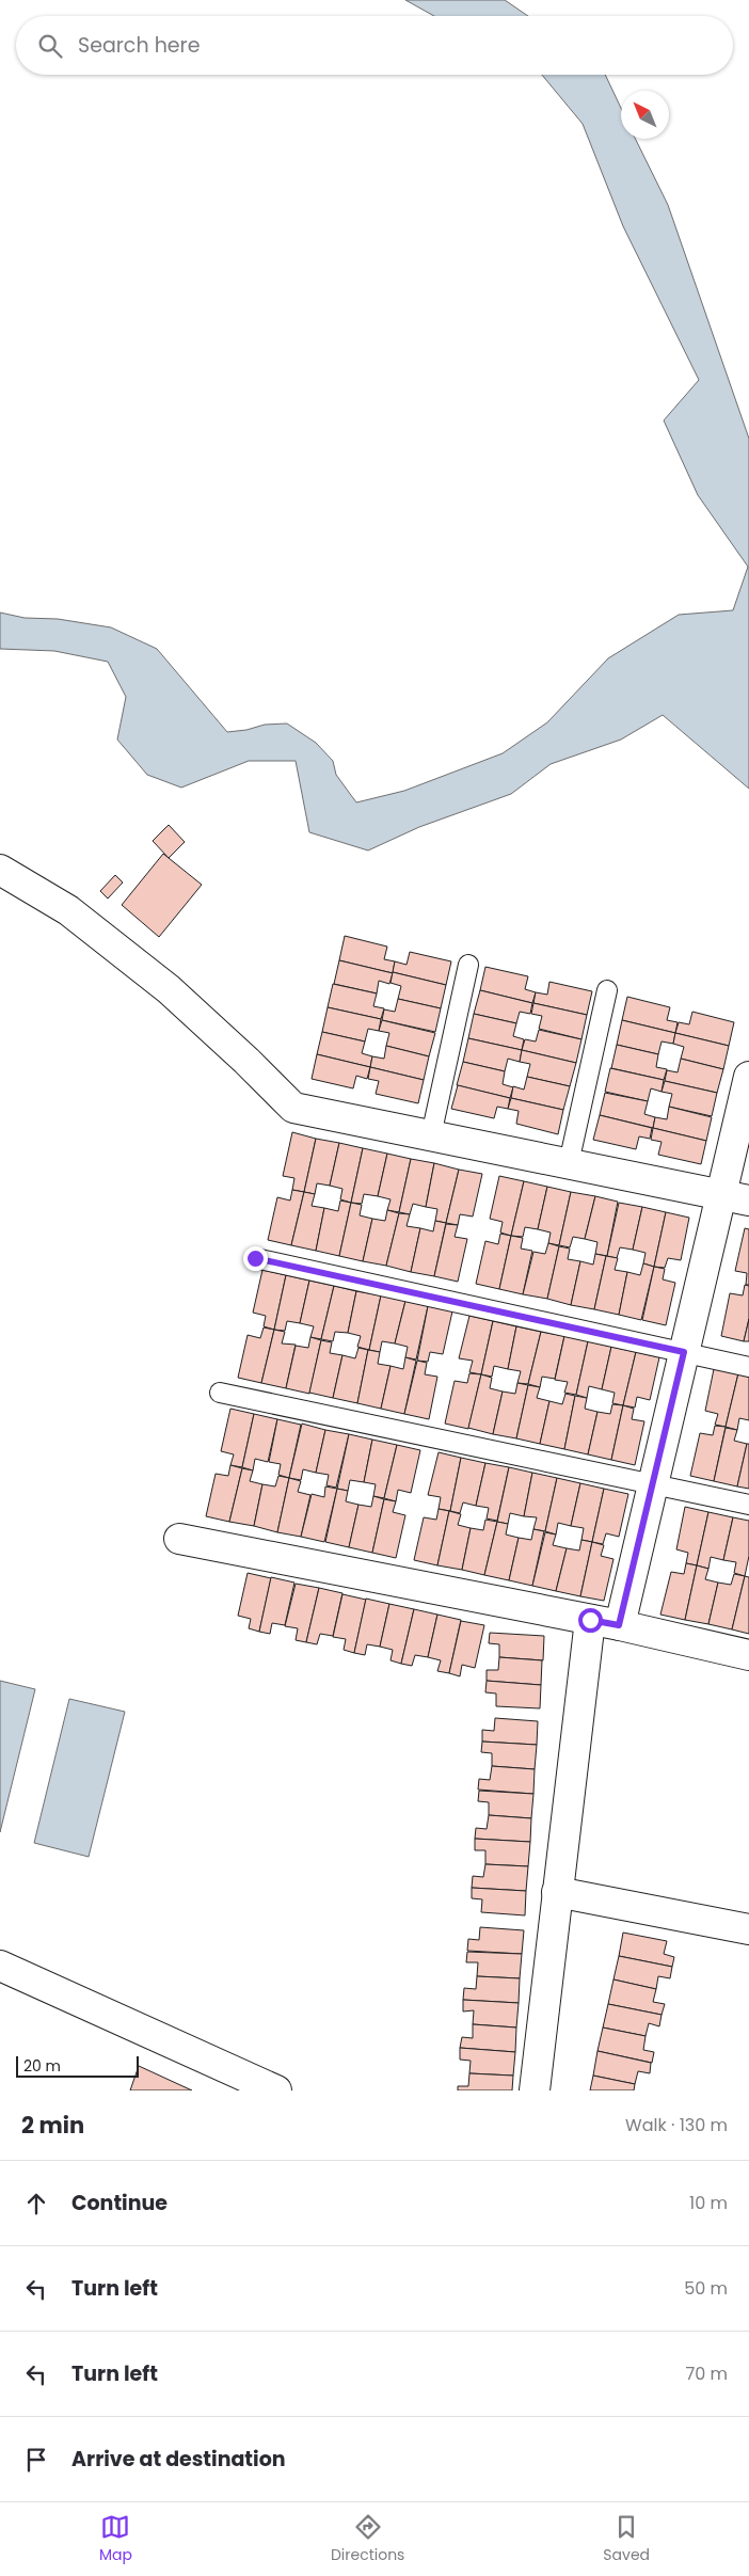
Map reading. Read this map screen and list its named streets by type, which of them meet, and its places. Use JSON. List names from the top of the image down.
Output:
{
  "scale_bar": "20 m",
  "north": "top left",
  "page": {
    "search": "Search here",
    "scale": "20 m",
    "heading": ["2 min", "Walk · 130 m"],
    "list": [
      ["Continue", "10 m"],
      ["Turn left", "50 m"],
      ["Turn left", "70 m"],
      "Arrive at destination"
    ],
    "nav": ["Map", "Directions", "Saved"]
  }
}
